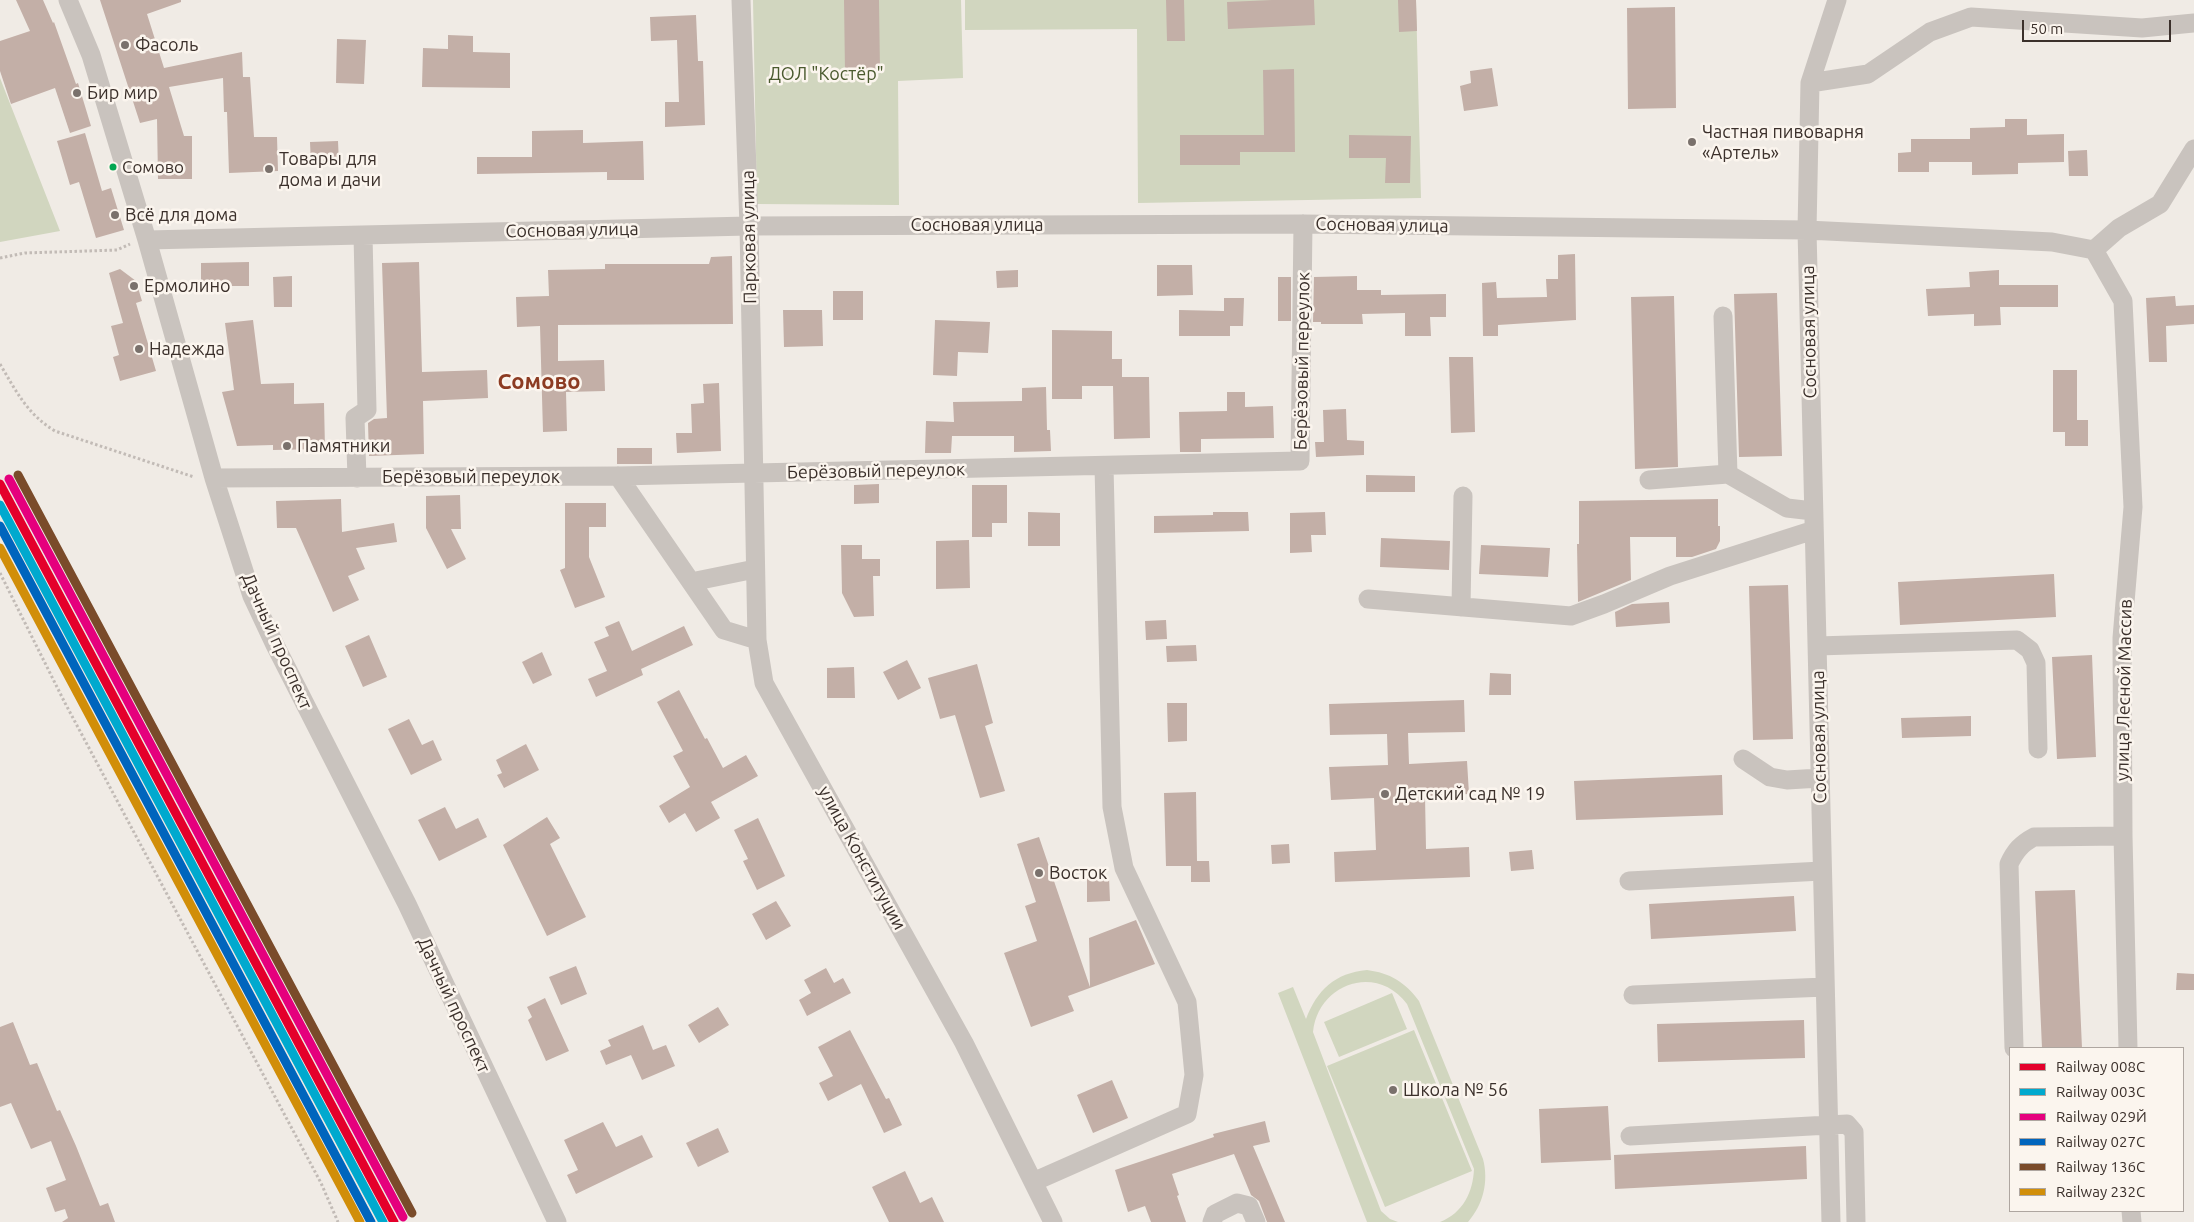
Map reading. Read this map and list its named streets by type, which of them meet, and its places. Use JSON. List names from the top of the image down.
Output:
{
  "streets": {
    "street": [
      "Сосновая улица",
      "Парковая улица",
      "Берёзовый переулок",
      "Дачный проспект",
      "улица Лесной Массив",
      "улица Конституции"
    ]
  },
  "crossings": [
    ["Сосновая улица", "Парковая улица"],
    ["Сосновая улица", "Берёзовый переулок"],
    ["Сосновая улица", "Дачный проспект"],
    ["Сосновая улица", "улица Лесной Массив"],
    ["Парковая улица", "Берёзовый переулок"],
    ["Парковая улица", "улица Конституции"],
    ["Берёзовый переулок", "Дачный проспект"],
    ["Берёзовый переулок", "улица Конституции"]
  ],
  "districts": ["Сомово"],
  "parks": ["ДОЛ \"Костёр\""],
  "places": [
    "Фасоль",
    "Бир мир",
    "Частная пивоварня «Артель»",
    "Сомово",
    "Товары для дома и дачи",
    "Всё для дома",
    "Ермолино",
    "Надежда",
    "Памятники",
    "Детский сад № 19",
    "Восток",
    "Школа № 56"
  ],
  "lines": [
    "rail line 136С",
    "rail line 029Й",
    "rail line 008С",
    "rail line 003С",
    "rail line 027С",
    "rail line 232C"
  ],
  "legend": [
    "Railway 008С",
    "Railway 003С",
    "Railway 029Й",
    "Railway 027С",
    "Railway 136С",
    "Railway 232C"
  ],
  "scale_bar": "50 m"
}
